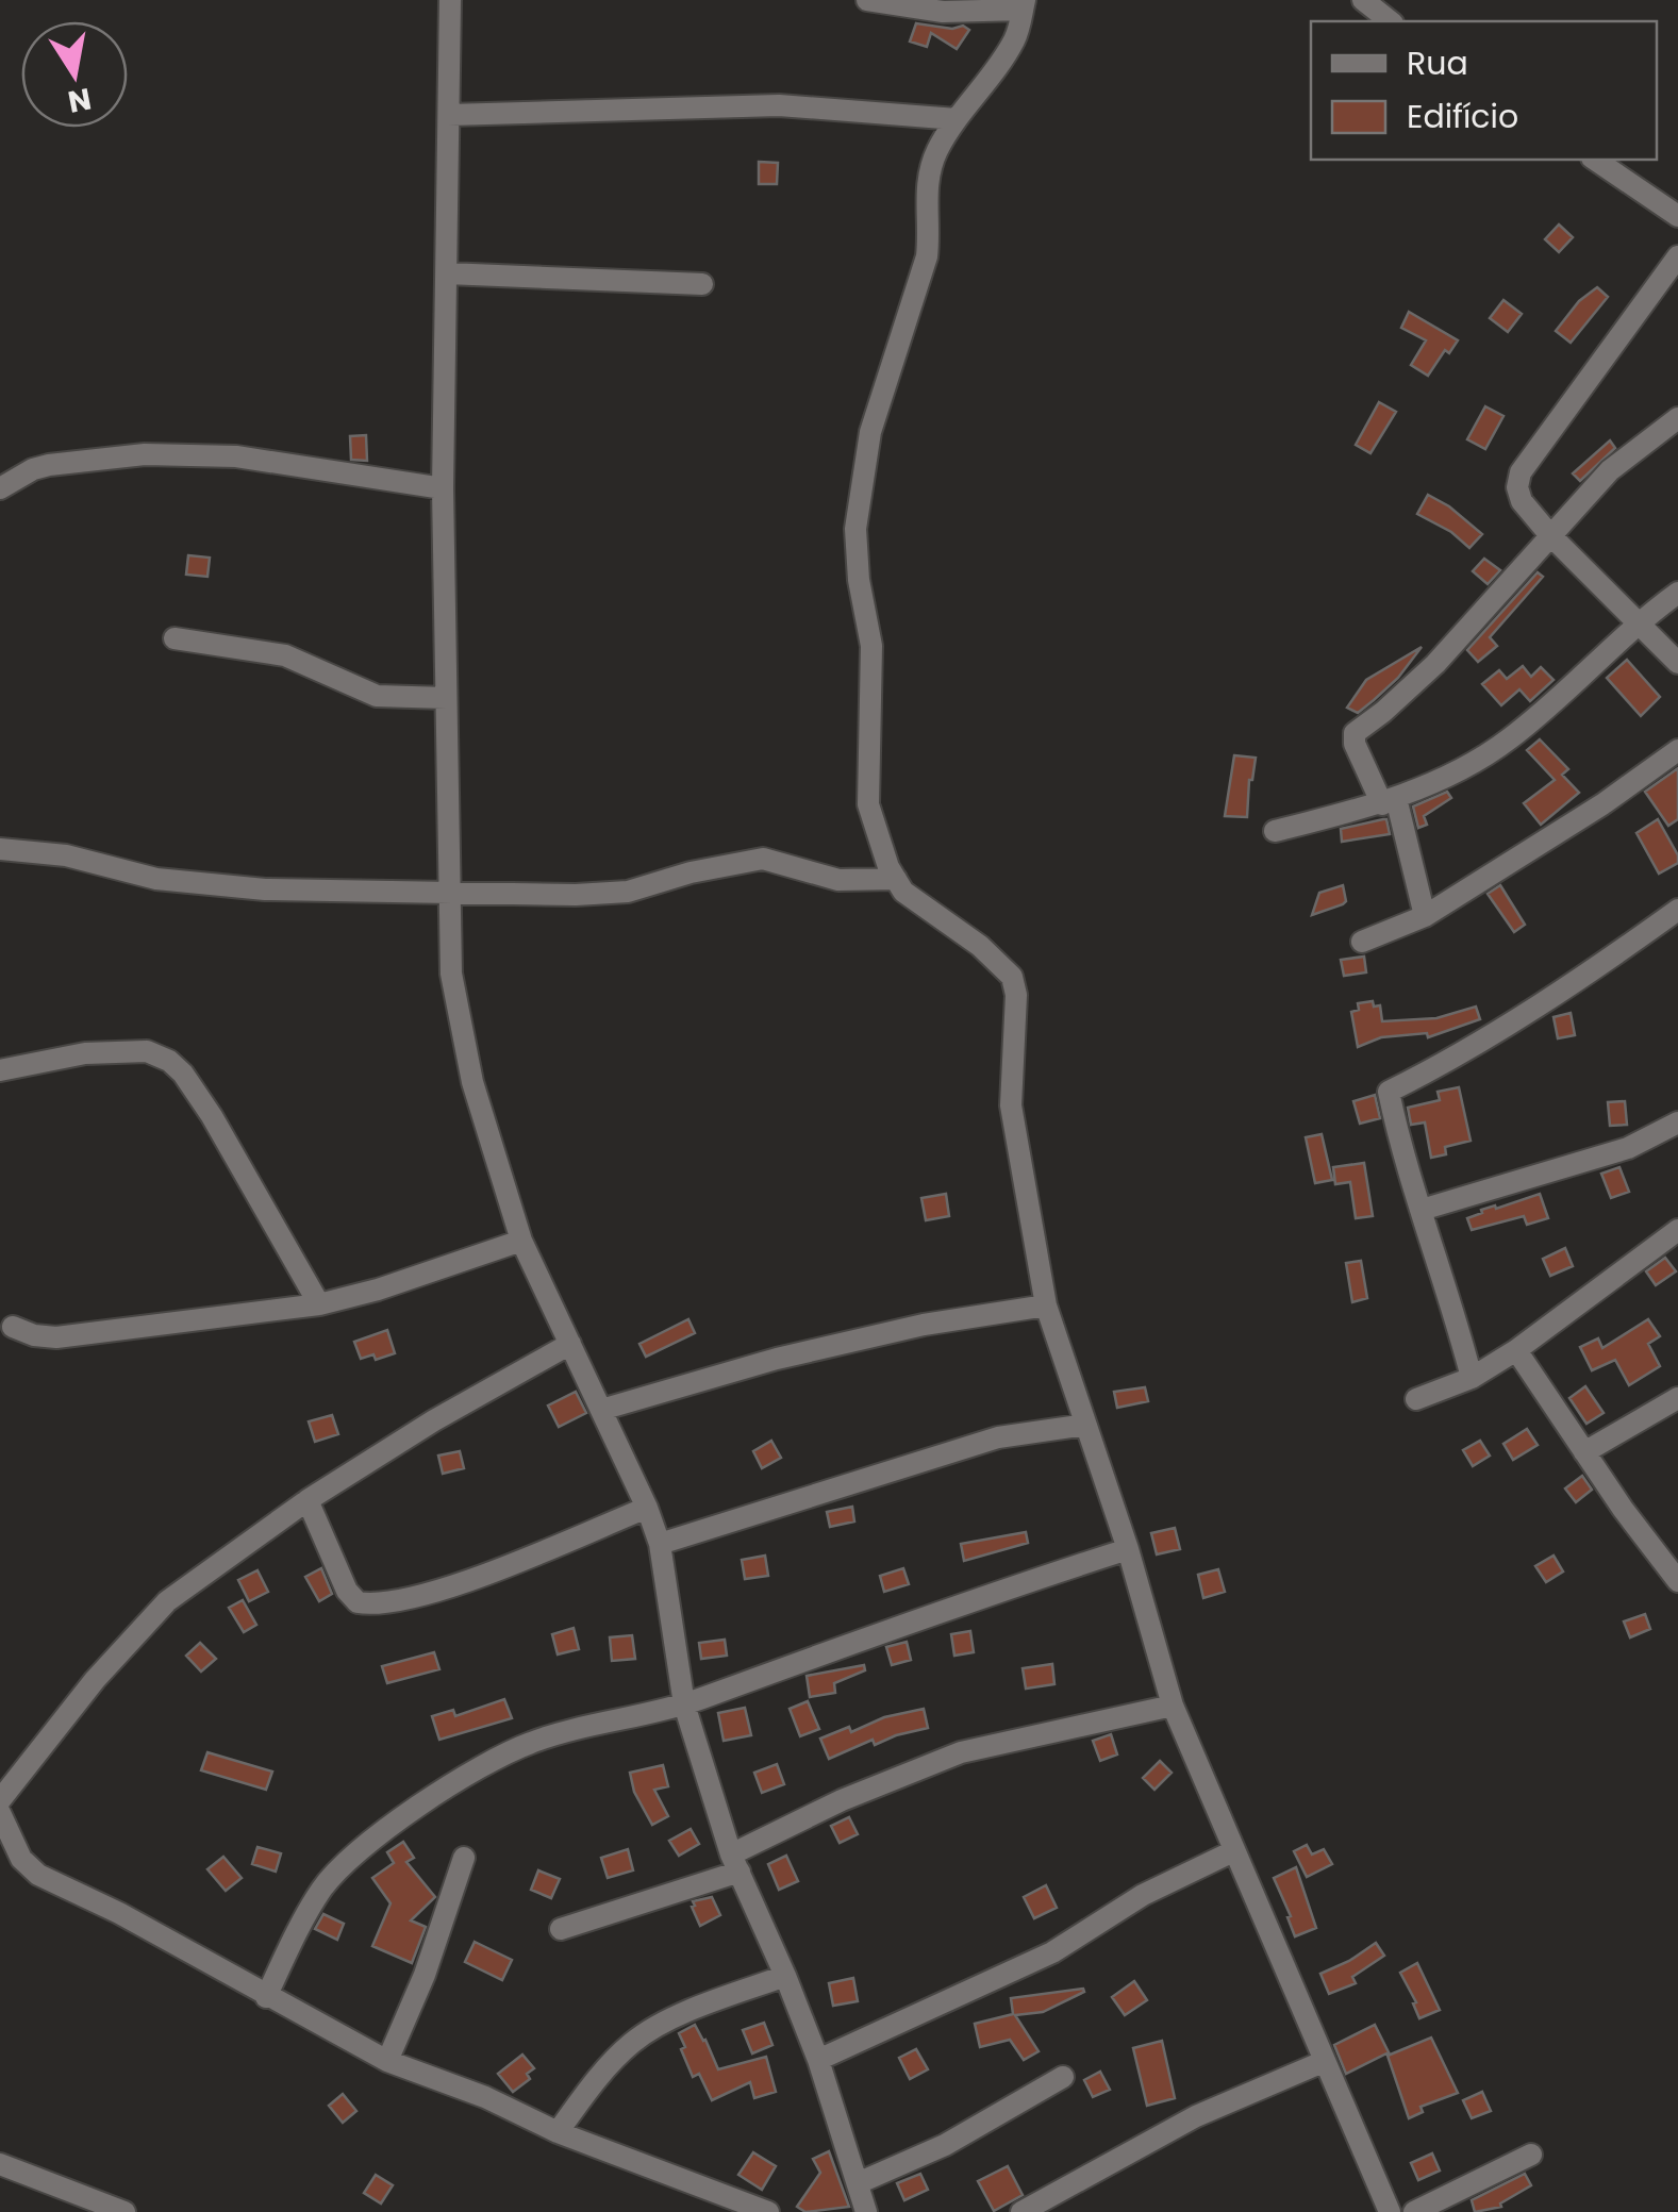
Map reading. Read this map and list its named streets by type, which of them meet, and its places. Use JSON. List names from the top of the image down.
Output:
{
  "legend": ["Rua", "Edifício"],
  "north": "bottom"
}
